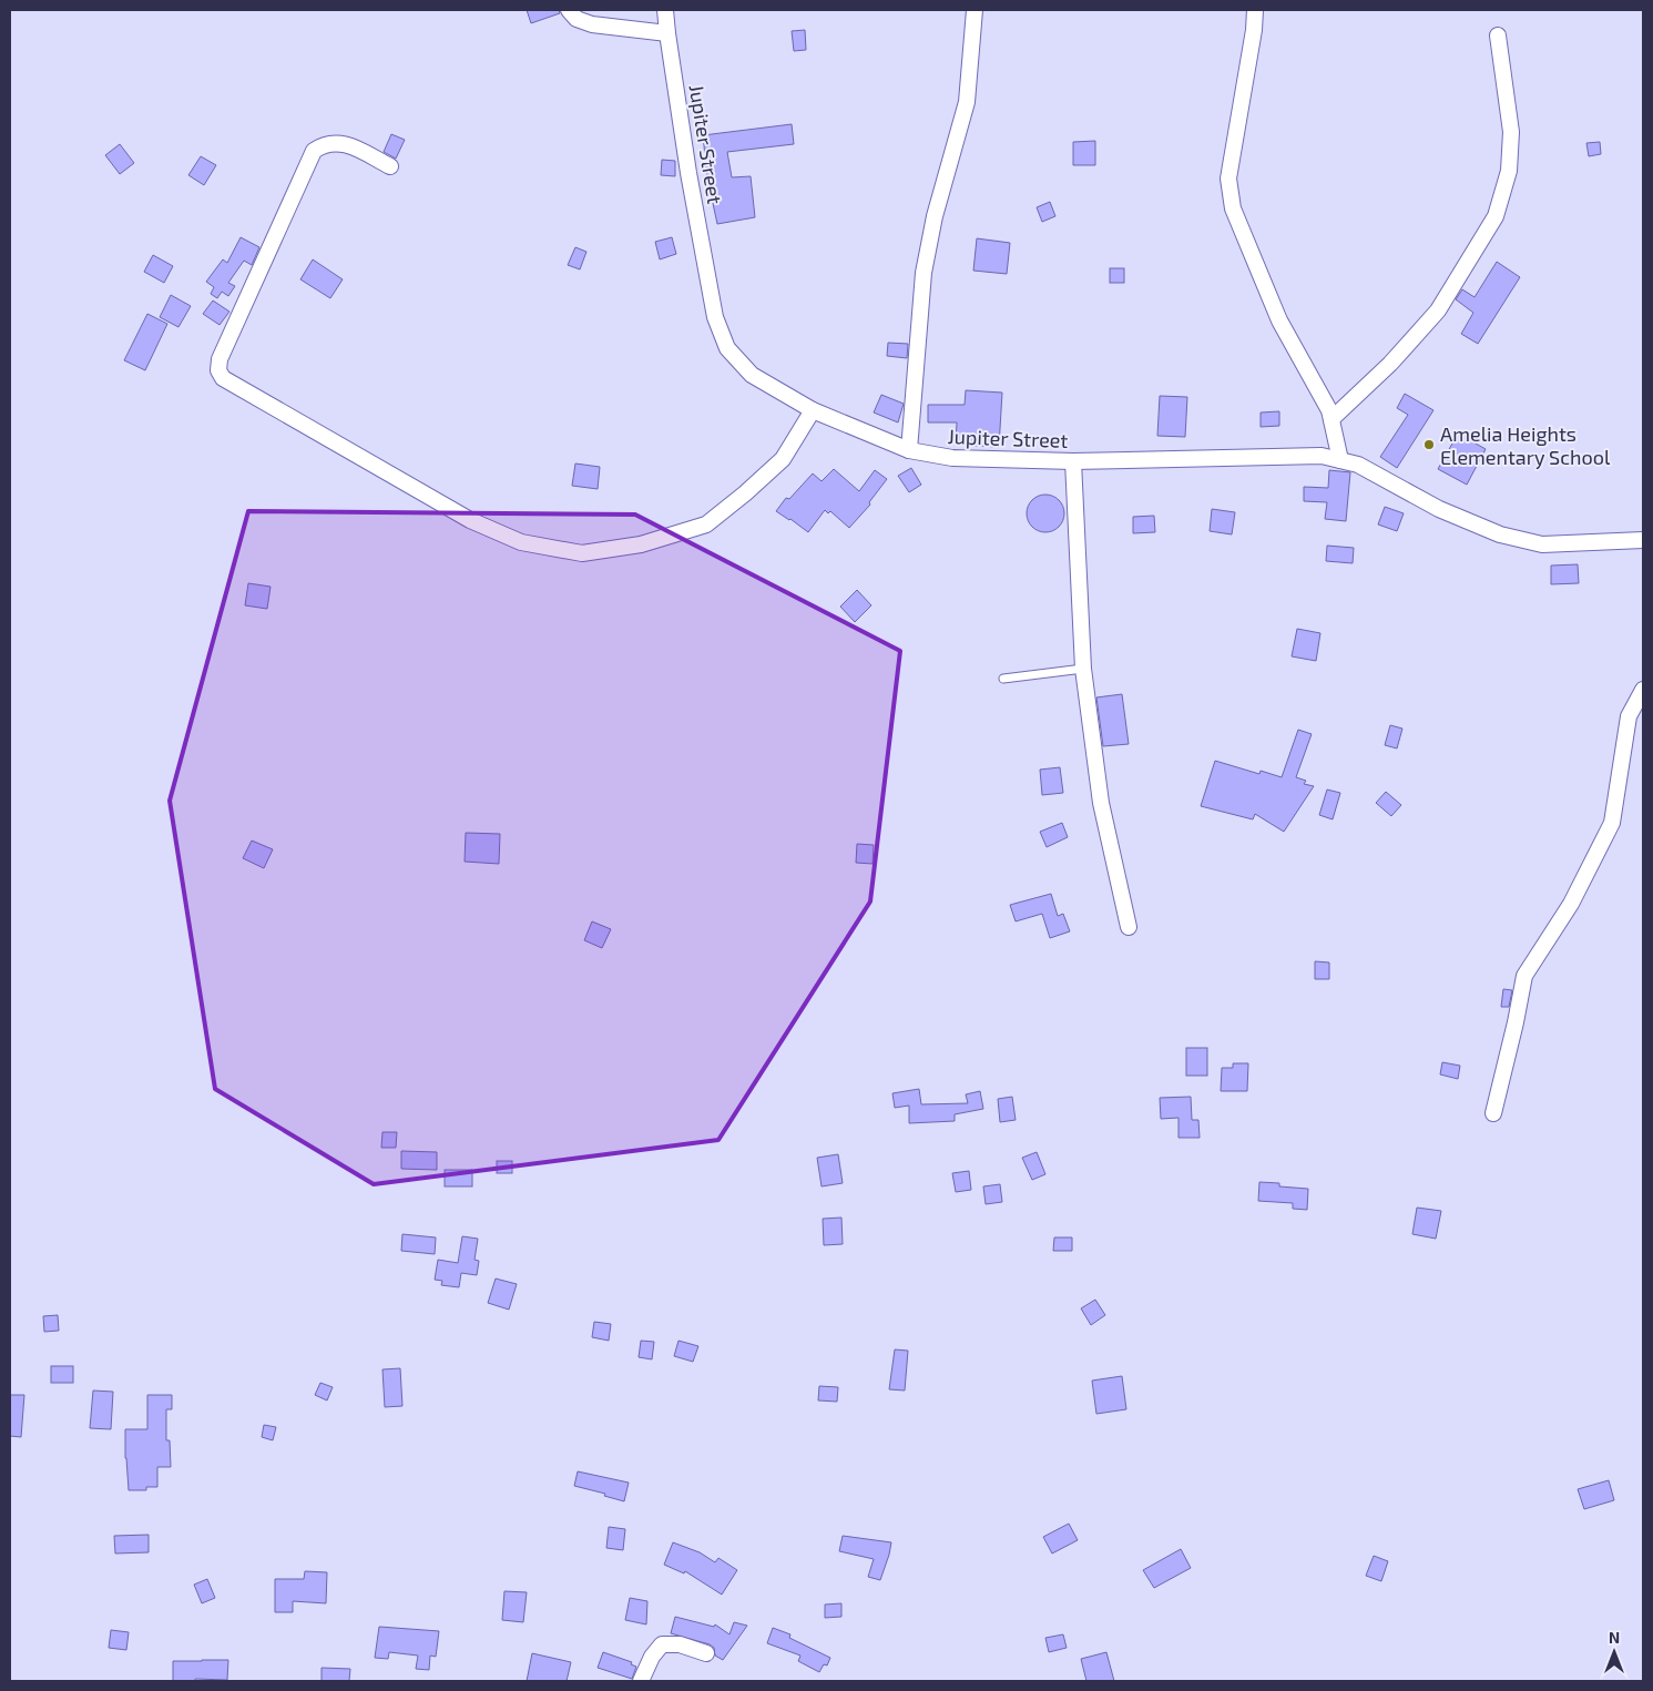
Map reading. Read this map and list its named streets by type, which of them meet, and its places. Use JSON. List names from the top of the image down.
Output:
{
  "streets": {
    "street": ["Jupiter Street"]
  },
  "places": ["Amelia Heights Elementary School"],
  "north": "top"
}
